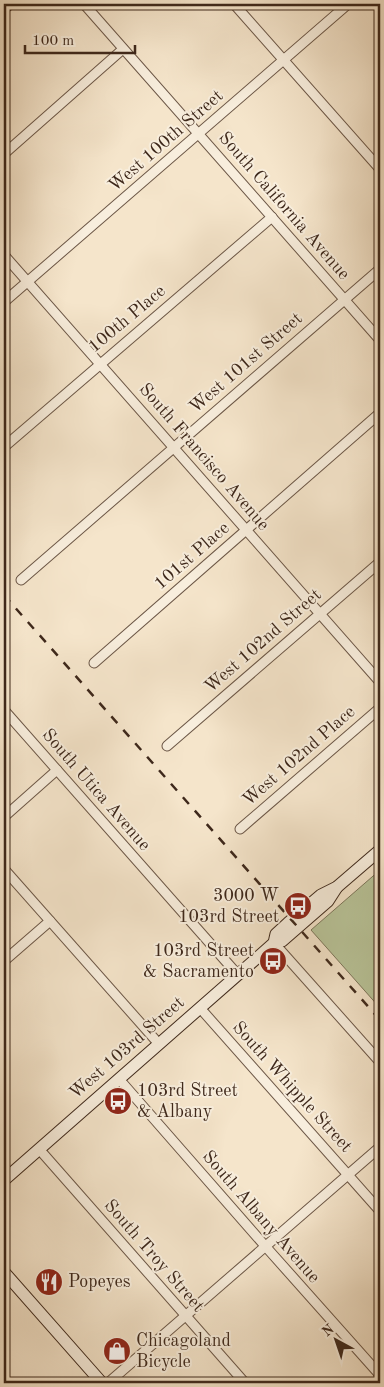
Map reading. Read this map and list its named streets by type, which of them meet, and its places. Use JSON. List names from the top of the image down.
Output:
{
  "streets": {
    "main road": ["West 103rd Street"],
    "street": [
      "West 100th Street",
      "South California Avenue",
      "100th Place",
      "West 101st Street",
      "South Francisco Avenue",
      "101st Place",
      "West 102nd Street",
      "West 102nd Place",
      "South Utica Avenue",
      "South Whipple Street",
      "South Albany Avenue",
      "South Troy Street"
    ]
  },
  "crossings": [
    ["West 100th Street", "South California Avenue"],
    ["West 100th Street", "South Francisco Avenue"],
    ["South California Avenue", "100th Place"],
    ["South California Avenue", "West 101st Street"],
    ["100th Place", "South Francisco Avenue"],
    ["West 101st Street", "South Francisco Avenue"],
    ["South Francisco Avenue", "101st Place"],
    ["South Francisco Avenue", "West 102nd Street"],
    ["South Utica Avenue", "West 103rd Street"],
    ["West 103rd Street", "South Whipple Street"],
    ["West 103rd Street", "South Albany Avenue"],
    ["West 103rd Street", "South Troy Street"]
  ],
  "places": {
    "bus stop": ["3000 W 103rd Street", "103rd Street & Sacramento", "103rd Street & Albany"],
    "restaurant": ["Popeyes"],
    "shop": ["Chicagoland Bicycle"]
  },
  "scale_bar": "100 m",
  "north": "top left"
}
